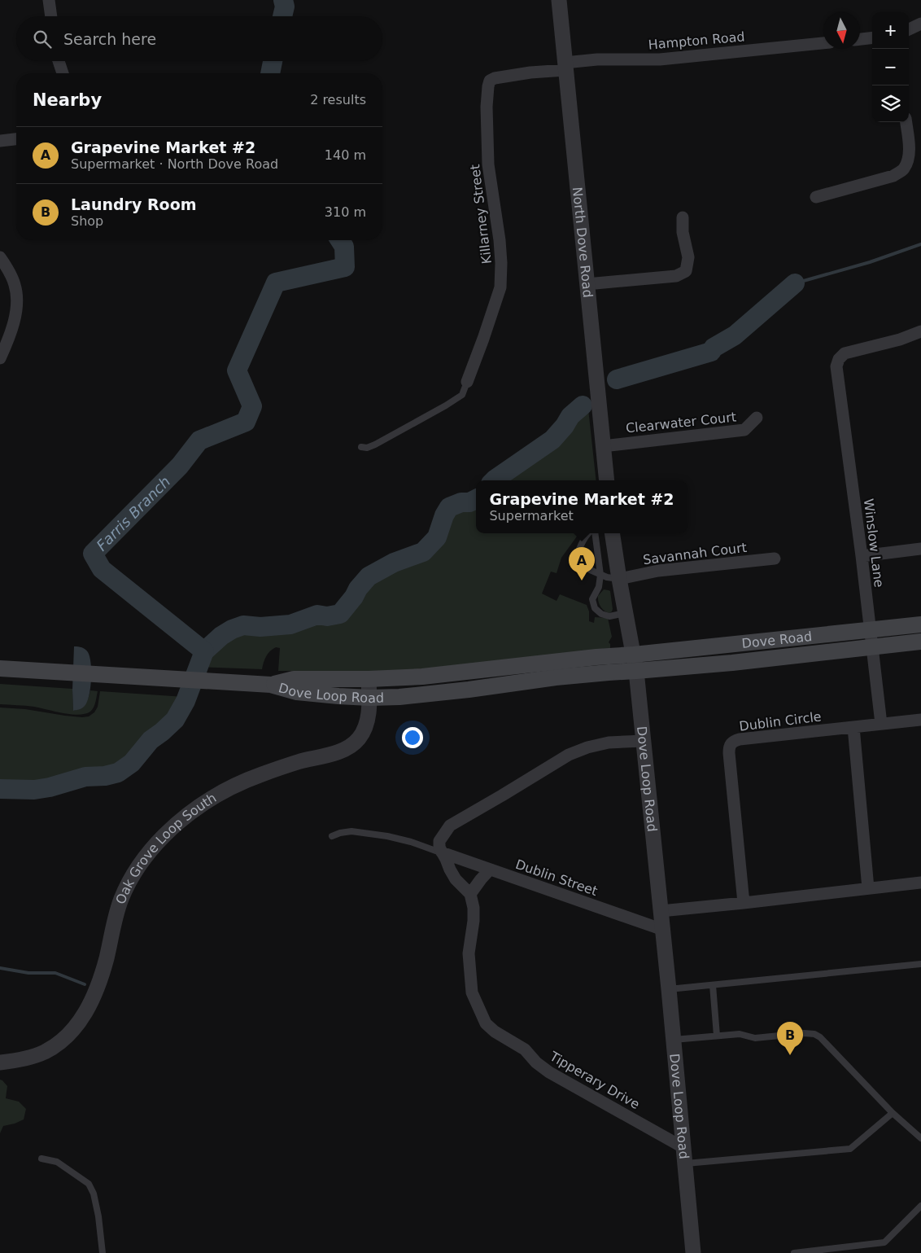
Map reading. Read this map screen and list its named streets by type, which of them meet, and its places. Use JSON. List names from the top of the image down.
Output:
{
  "streets": {
    "main road": ["Dove Road", "Dove Loop Road"],
    "street": [
      "Hampton Road",
      "Killarney Street",
      "North Dove Road",
      "Clearwater Court",
      "Winslow Lane",
      "Savannah Court",
      "Dublin Circle",
      "Oak Grove Loop South",
      "Dublin Street",
      "Tipperary Drive"
    ]
  },
  "crossings": [
    ["Hampton Road", "Killarney Street"],
    ["Hampton Road", "North Dove Road"],
    ["North Dove Road", "Clearwater Court"],
    ["Winslow Lane", "Dove Road"],
    ["Winslow Lane", "Dublin Circle"],
    ["Dove Road", "Dove Loop Road"],
    ["Dove Loop Road", "Oak Grove Loop South"],
    ["Dove Loop Road", "Dublin Street"],
    ["Dove Loop Road", "Tipperary Drive"]
  ],
  "water": ["Farris Branch"],
  "north": "bottom",
  "page": {
    "map_buttons": ["+", "−"],
    "search": "Search here",
    "heading": ["Nearby", "2 results"],
    "list": [
      {
        "mark": "A",
        "name": "Grapevine Market #2",
        "note": "Supermarket · North Dove Road",
        "value": "140 m"
      },
      {
        "mark": "B",
        "name": "Laundry Room",
        "note": "Shop",
        "value": "310 m"
      }
    ],
    "popup": ["Grapevine Market #2", "Supermarket"],
    "pins": ["A", "B"]
  }
}
